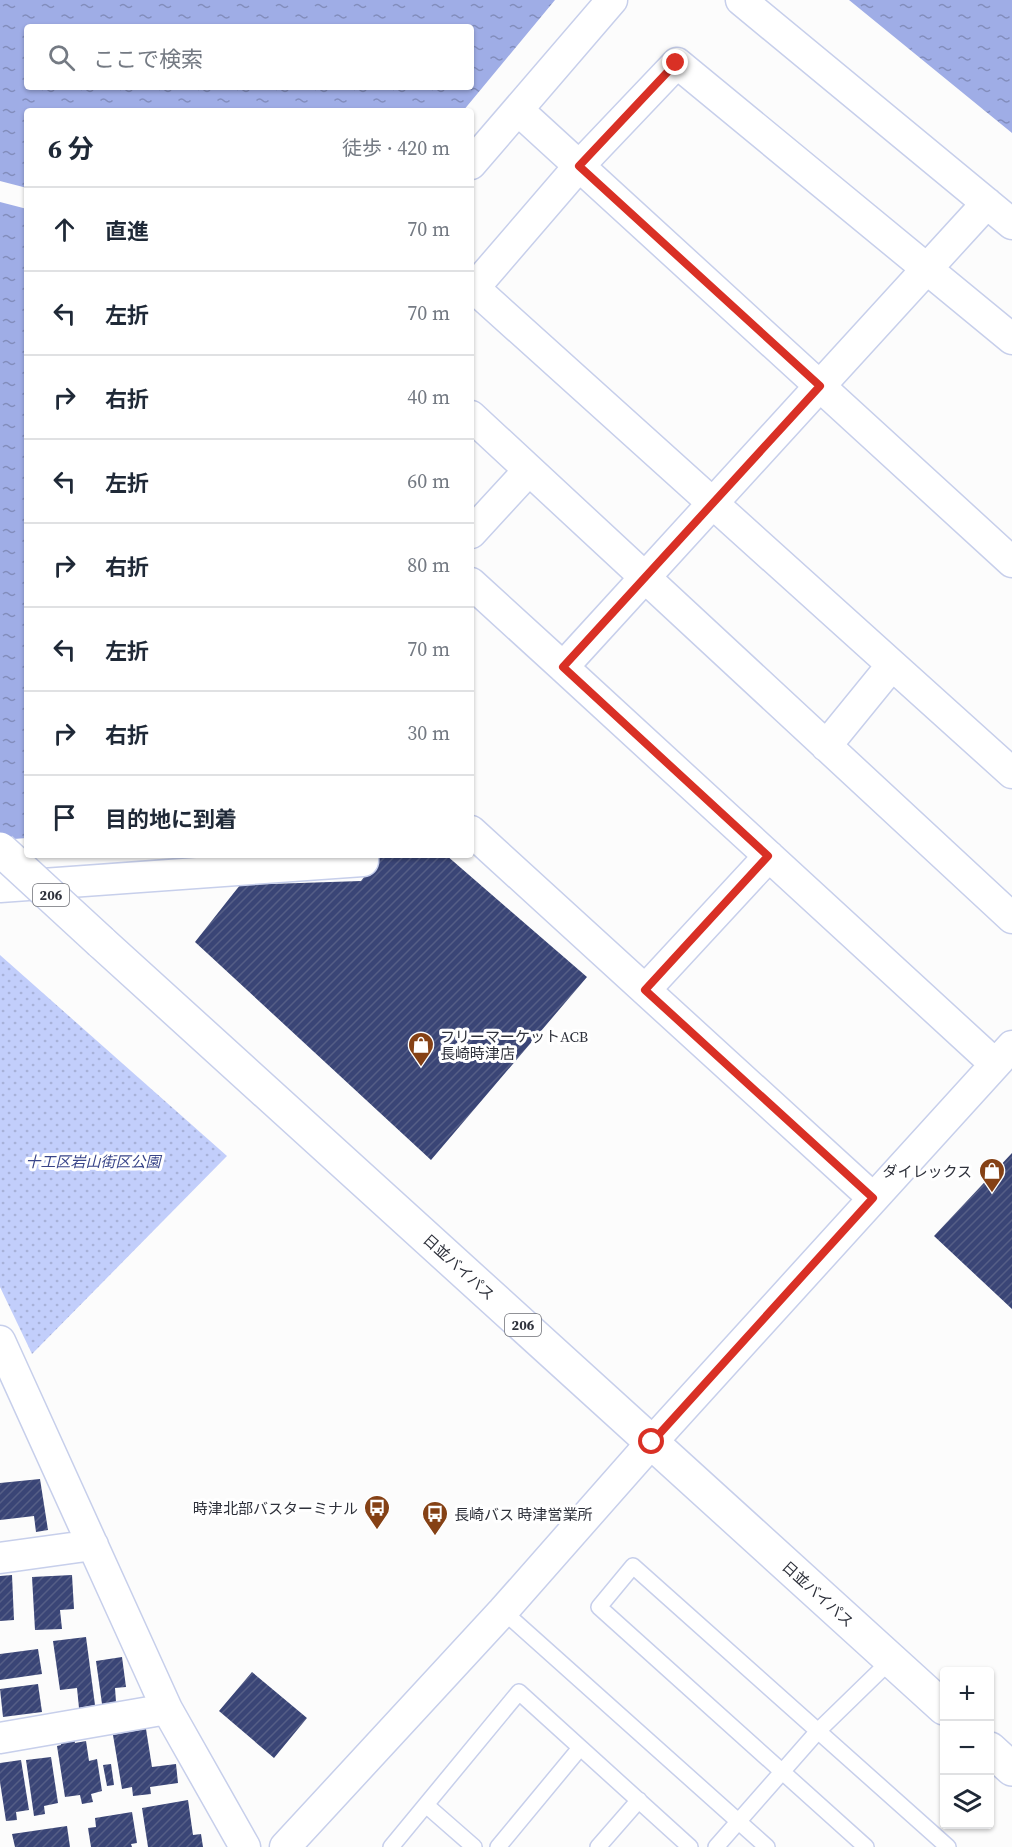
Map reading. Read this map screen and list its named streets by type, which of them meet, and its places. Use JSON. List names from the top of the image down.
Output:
{
  "streets": {
    "highway": ["206", "日並バイパス"]
  },
  "parks": ["十工区岩山街区公園"],
  "places": {
    "shop": ["フリーマーケットACB 長崎時津店", "ダイレックス"],
    "bus stop": ["時津北部バスターミナル", "長崎バス 時津営業所"]
  },
  "page": {
    "search": "ここで検索",
    "heading": ["6 分", "徒歩 · 420 m"],
    "list": [
      ["直進", "70 m"],
      ["左折", "70 m"],
      ["右折", "40 m"],
      ["左折", "60 m"],
      ["右折", "80 m"],
      ["左折", "70 m"],
      ["右折", "30 m"],
      "目的地に到着"
    ],
    "map_buttons": ["+", "−"]
  }
}
